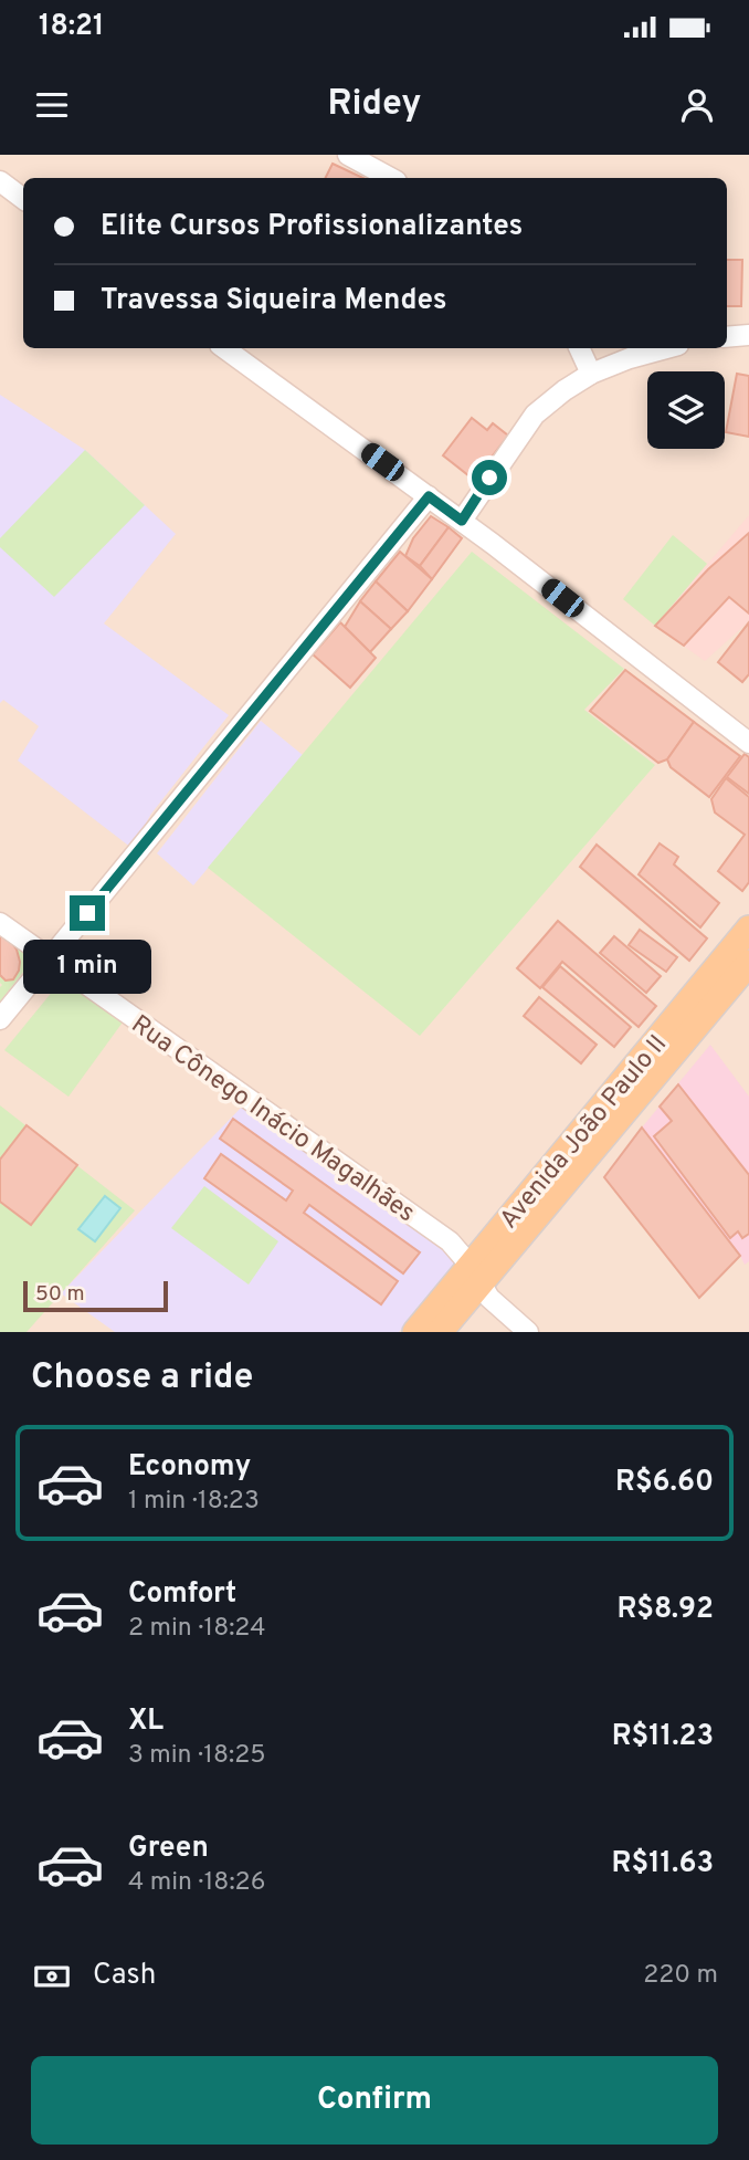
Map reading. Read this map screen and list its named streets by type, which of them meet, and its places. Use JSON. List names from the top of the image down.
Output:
{
  "streets": {
    "main road": ["Avenida João Paulo II"],
    "street": ["Rua Cônego Inácio Magalhães"]
  },
  "crossings": [
    ["Rua Cônego Inácio Magalhães", "Avenida João Paulo II"]
  ],
  "scale_bar": "50 m",
  "page": {
    "status": "18:21",
    "header": "Ridey",
    "banner": ["Elite Cursos Profissionalizantes", "Travessa Siqueira Mendes"],
    "bubble": "1 min",
    "scale": "50 m",
    "heading": "Choose a ride",
    "list": [
      {
        "name": "Economy",
        "note": "1 min · 18:23",
        "value": "R$6.60"
      },
      {
        "name": "Comfort",
        "note": "2 min · 18:24",
        "value": "R$8.92"
      },
      {
        "name": "XL",
        "note": "3 min · 18:25",
        "value": "R$11.23"
      },
      {
        "name": "Green",
        "note": "4 min · 18:26",
        "value": "R$11.63"
      }
    ],
    "pay": ["Cash", "220 m"],
    "buttons": "Confirm"
  }
}
